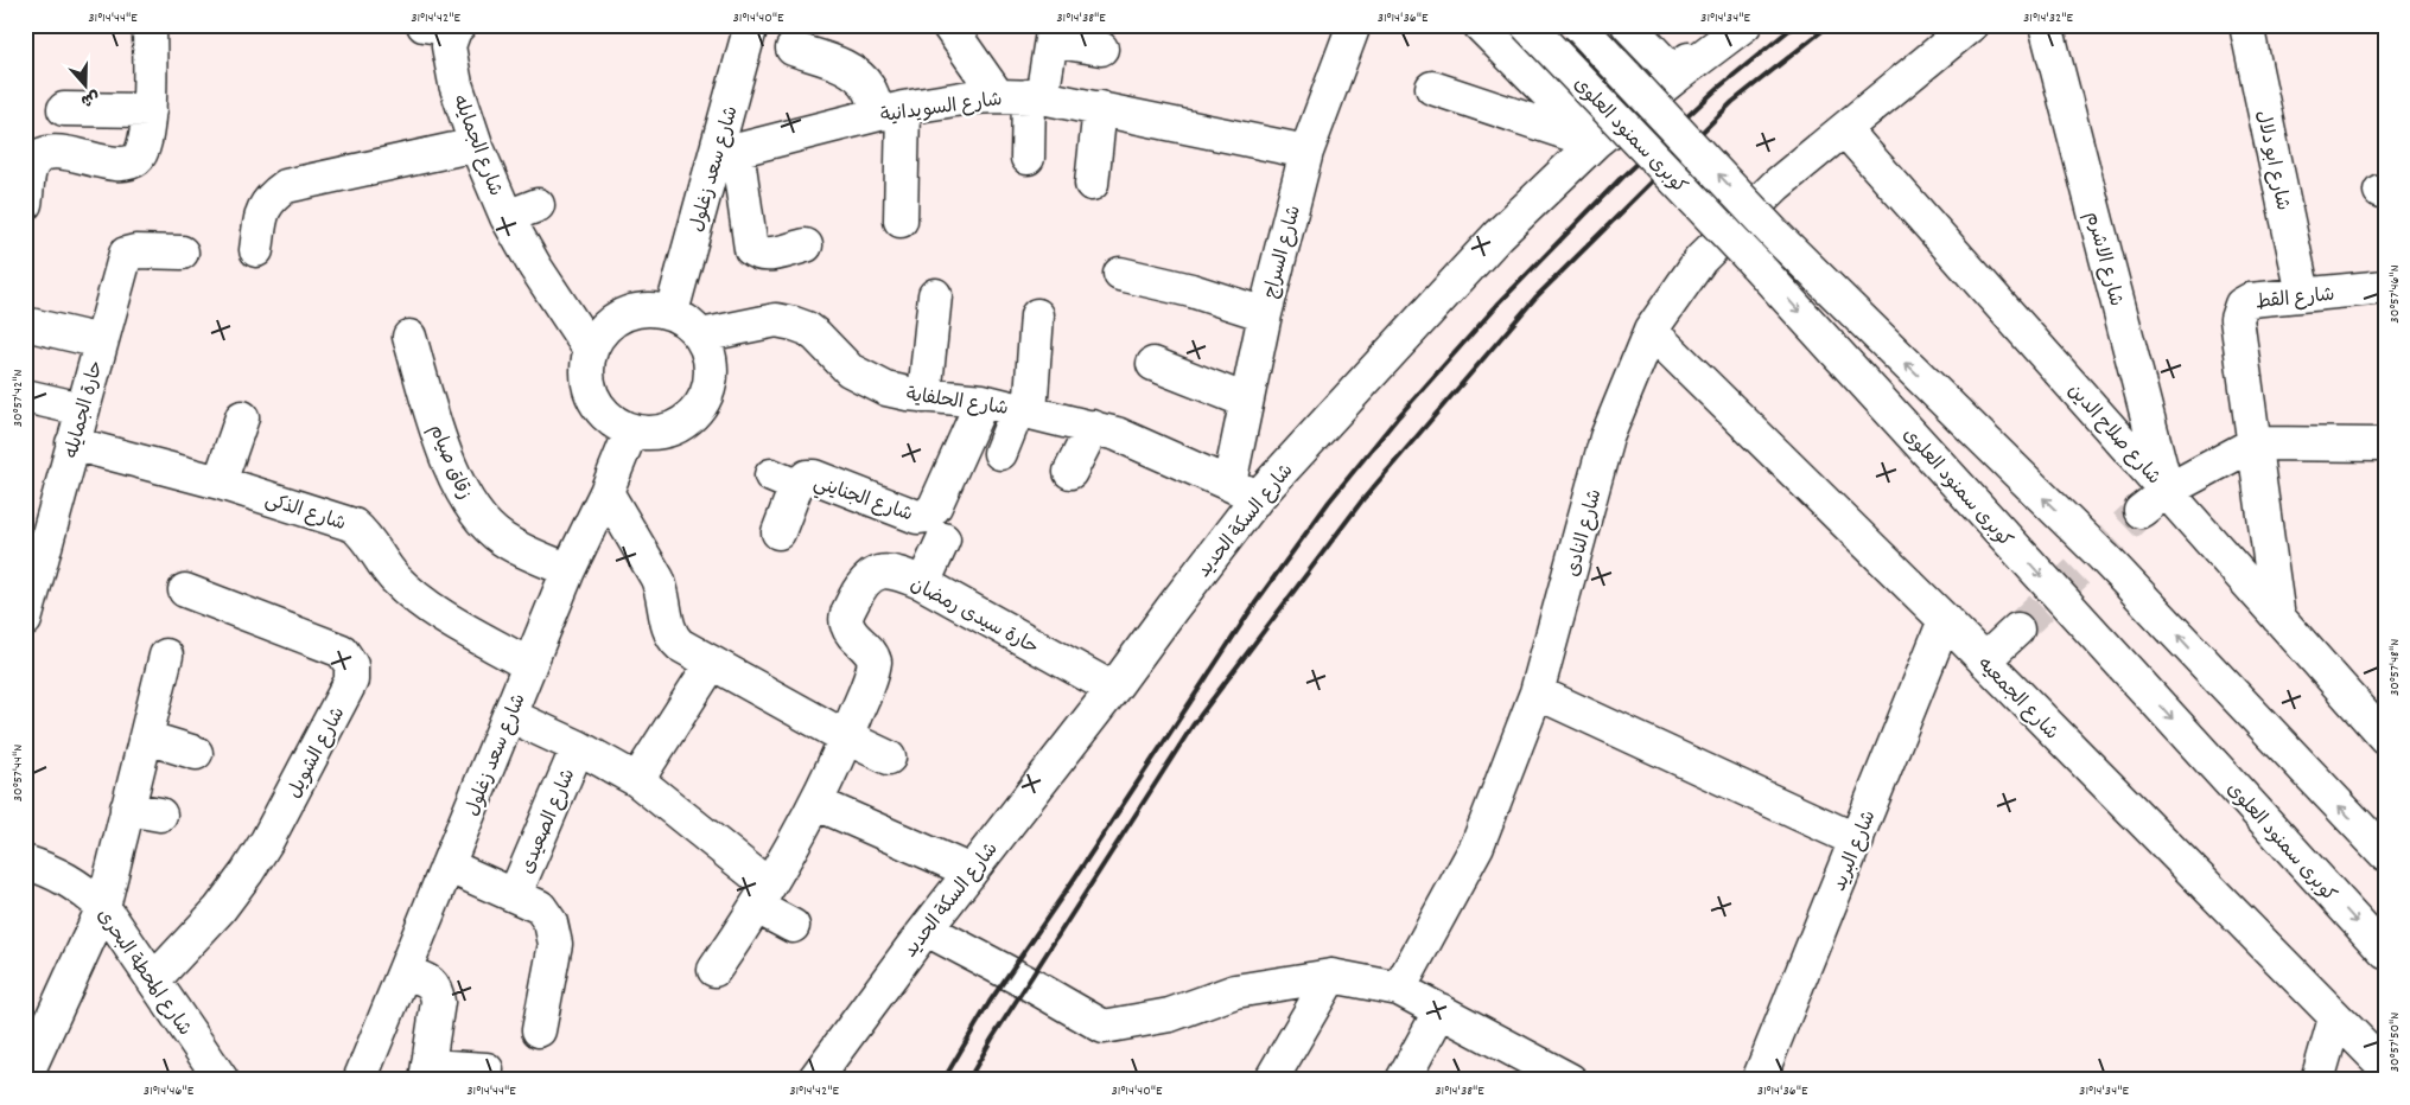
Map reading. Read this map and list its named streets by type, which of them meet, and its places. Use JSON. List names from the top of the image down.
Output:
{
  "streets": {
    "street": [
      "شارع السويدانية",
      "كوبرى سمنود العلوى",
      "شارع الجمايله",
      "شارع ابو دلال",
      "شارع سعد زغلول",
      "شارع السراج",
      "شارع الاشرم",
      "شارع القط",
      "شارع الحلفاية",
      "حارة الجمايله",
      "شارع صلاح الدين",
      "زقاق صيام",
      "شارع الجنايني",
      "شارع الذكى",
      "شارع السكة الحديد",
      "شارع النادى",
      "حارة سيدى رمضان",
      "شارع الجمعيه",
      "شارع الشويل",
      "شارع الصعيدى",
      "شارع البريد",
      "شارع المحطة البحرى"
    ]
  },
  "crossings": [
    ["شارع السويدانية", "شارع سعد زغلول"],
    ["شارع السويدانية", "شارع السراج"],
    ["شارع الجمايله", "شارع سعد زغلول"],
    ["شارع الجمايله", "شارع الحلفاية"],
    ["شارع ابو دلال", "شارع القط"],
    ["شارع سعد زغلول", "شارع الحلفاية"],
    ["شارع سعد زغلول", "زقاق صيام"],
    ["شارع سعد زغلول", "شارع الذكى"],
    ["شارع السراج", "شارع الحلفاية"],
    ["شارع الاشرم", "شارع صلاح الدين"],
    ["شارع الحلفاية", "شارع الجنايني"],
    ["شارع الحلفاية", "شارع السكة الحديد"],
    ["حارة الجمايله", "شارع الذكى"],
    ["شارع صلاح الدين", "شارع النادى"],
    ["شارع السكة الحديد", "حارة سيدى رمضان"],
    ["شارع النادى", "شارع الجمعيه"],
    ["شارع الجمعيه", "شارع البريد"],
    ["شارع الشويل", "شارع المحطة البحرى"]
  ],
  "north": "bottom",
  "coordinates": [
    "31°14'44\"E",
    "31°14'42\"E",
    "31°14'40\"E",
    "31°14'38\"E",
    "31°14'36\"E",
    "31°14'34\"E",
    "31°14'32\"E",
    "30°57'46\"N",
    "30°57'42\"N",
    "30°57'48\"N",
    "30°57'44\"N",
    "30°57'50\"N",
    "31°14'46\"E"
  ]
}
